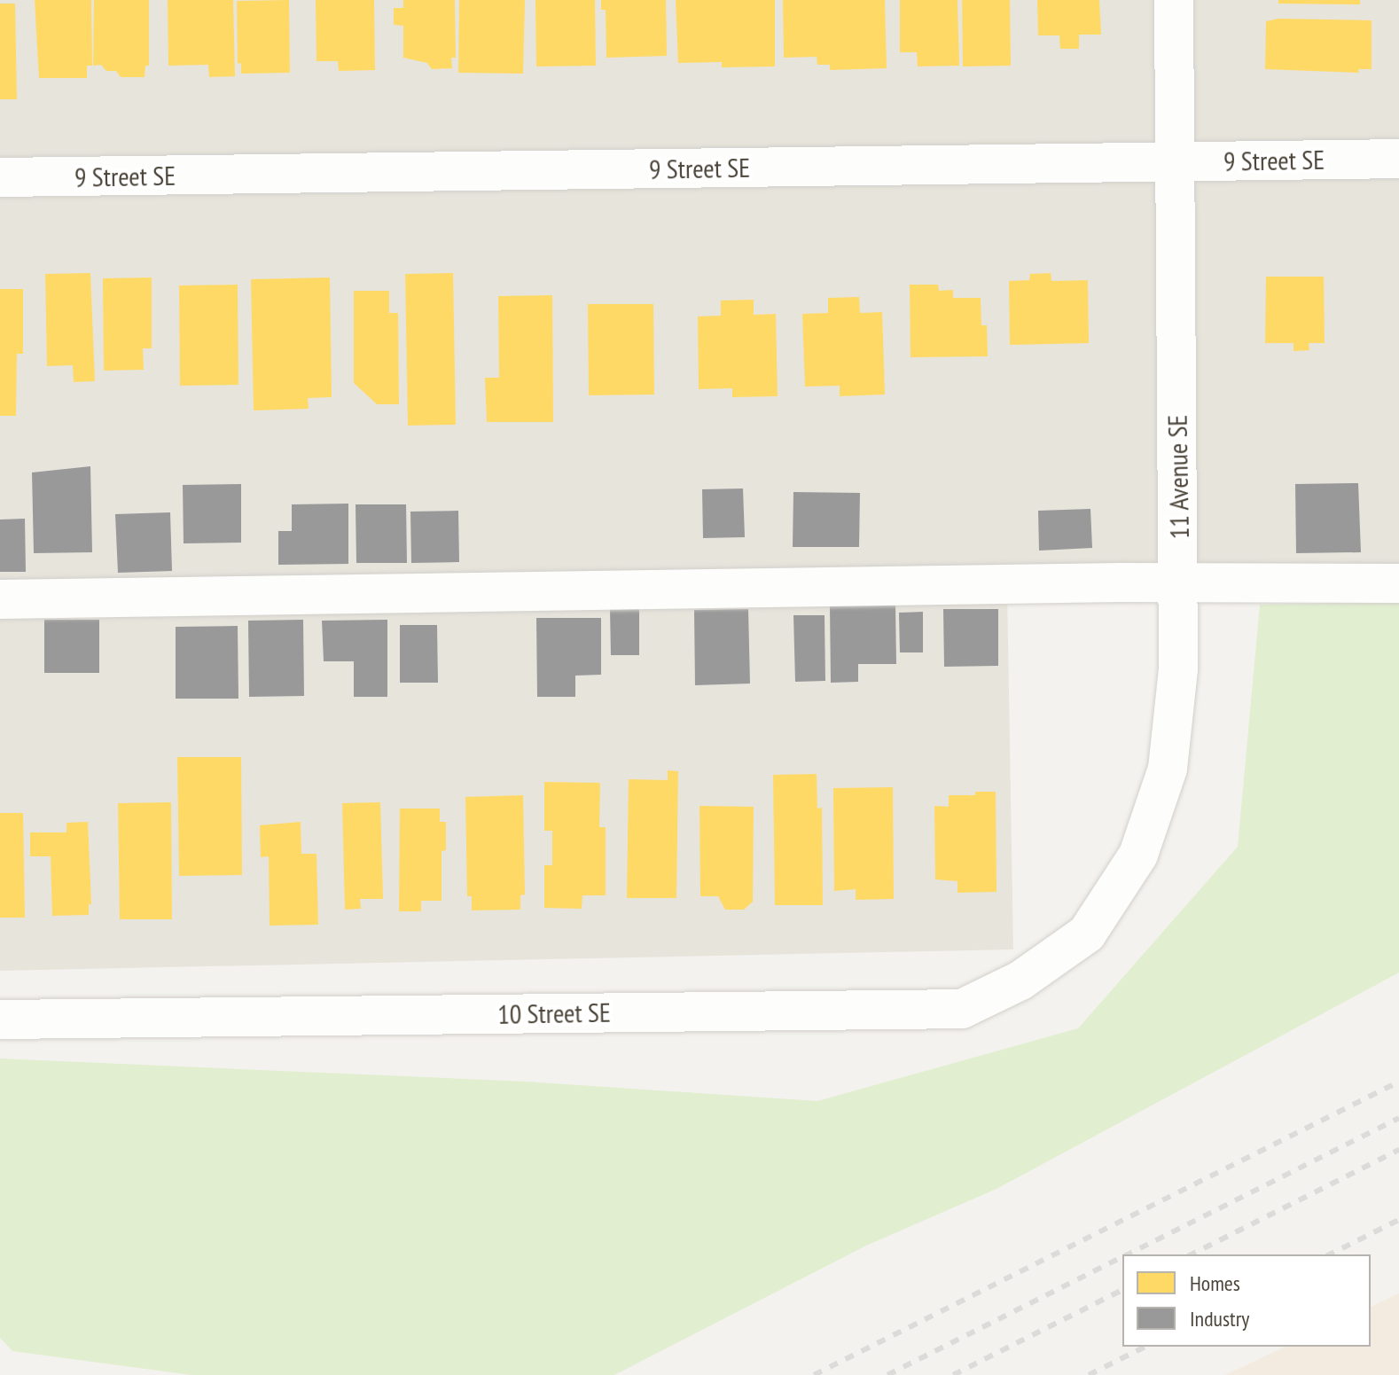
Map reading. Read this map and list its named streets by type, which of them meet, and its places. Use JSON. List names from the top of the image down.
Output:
{
  "streets": {
    "street": ["9 Street SE", "11 Avenue SE", "10 Street SE"]
  },
  "crossings": [
    ["9 Street SE", "11 Avenue SE"],
    ["11 Avenue SE", "10 Street SE"]
  ],
  "legend": ["Homes", "Industry"]
}
